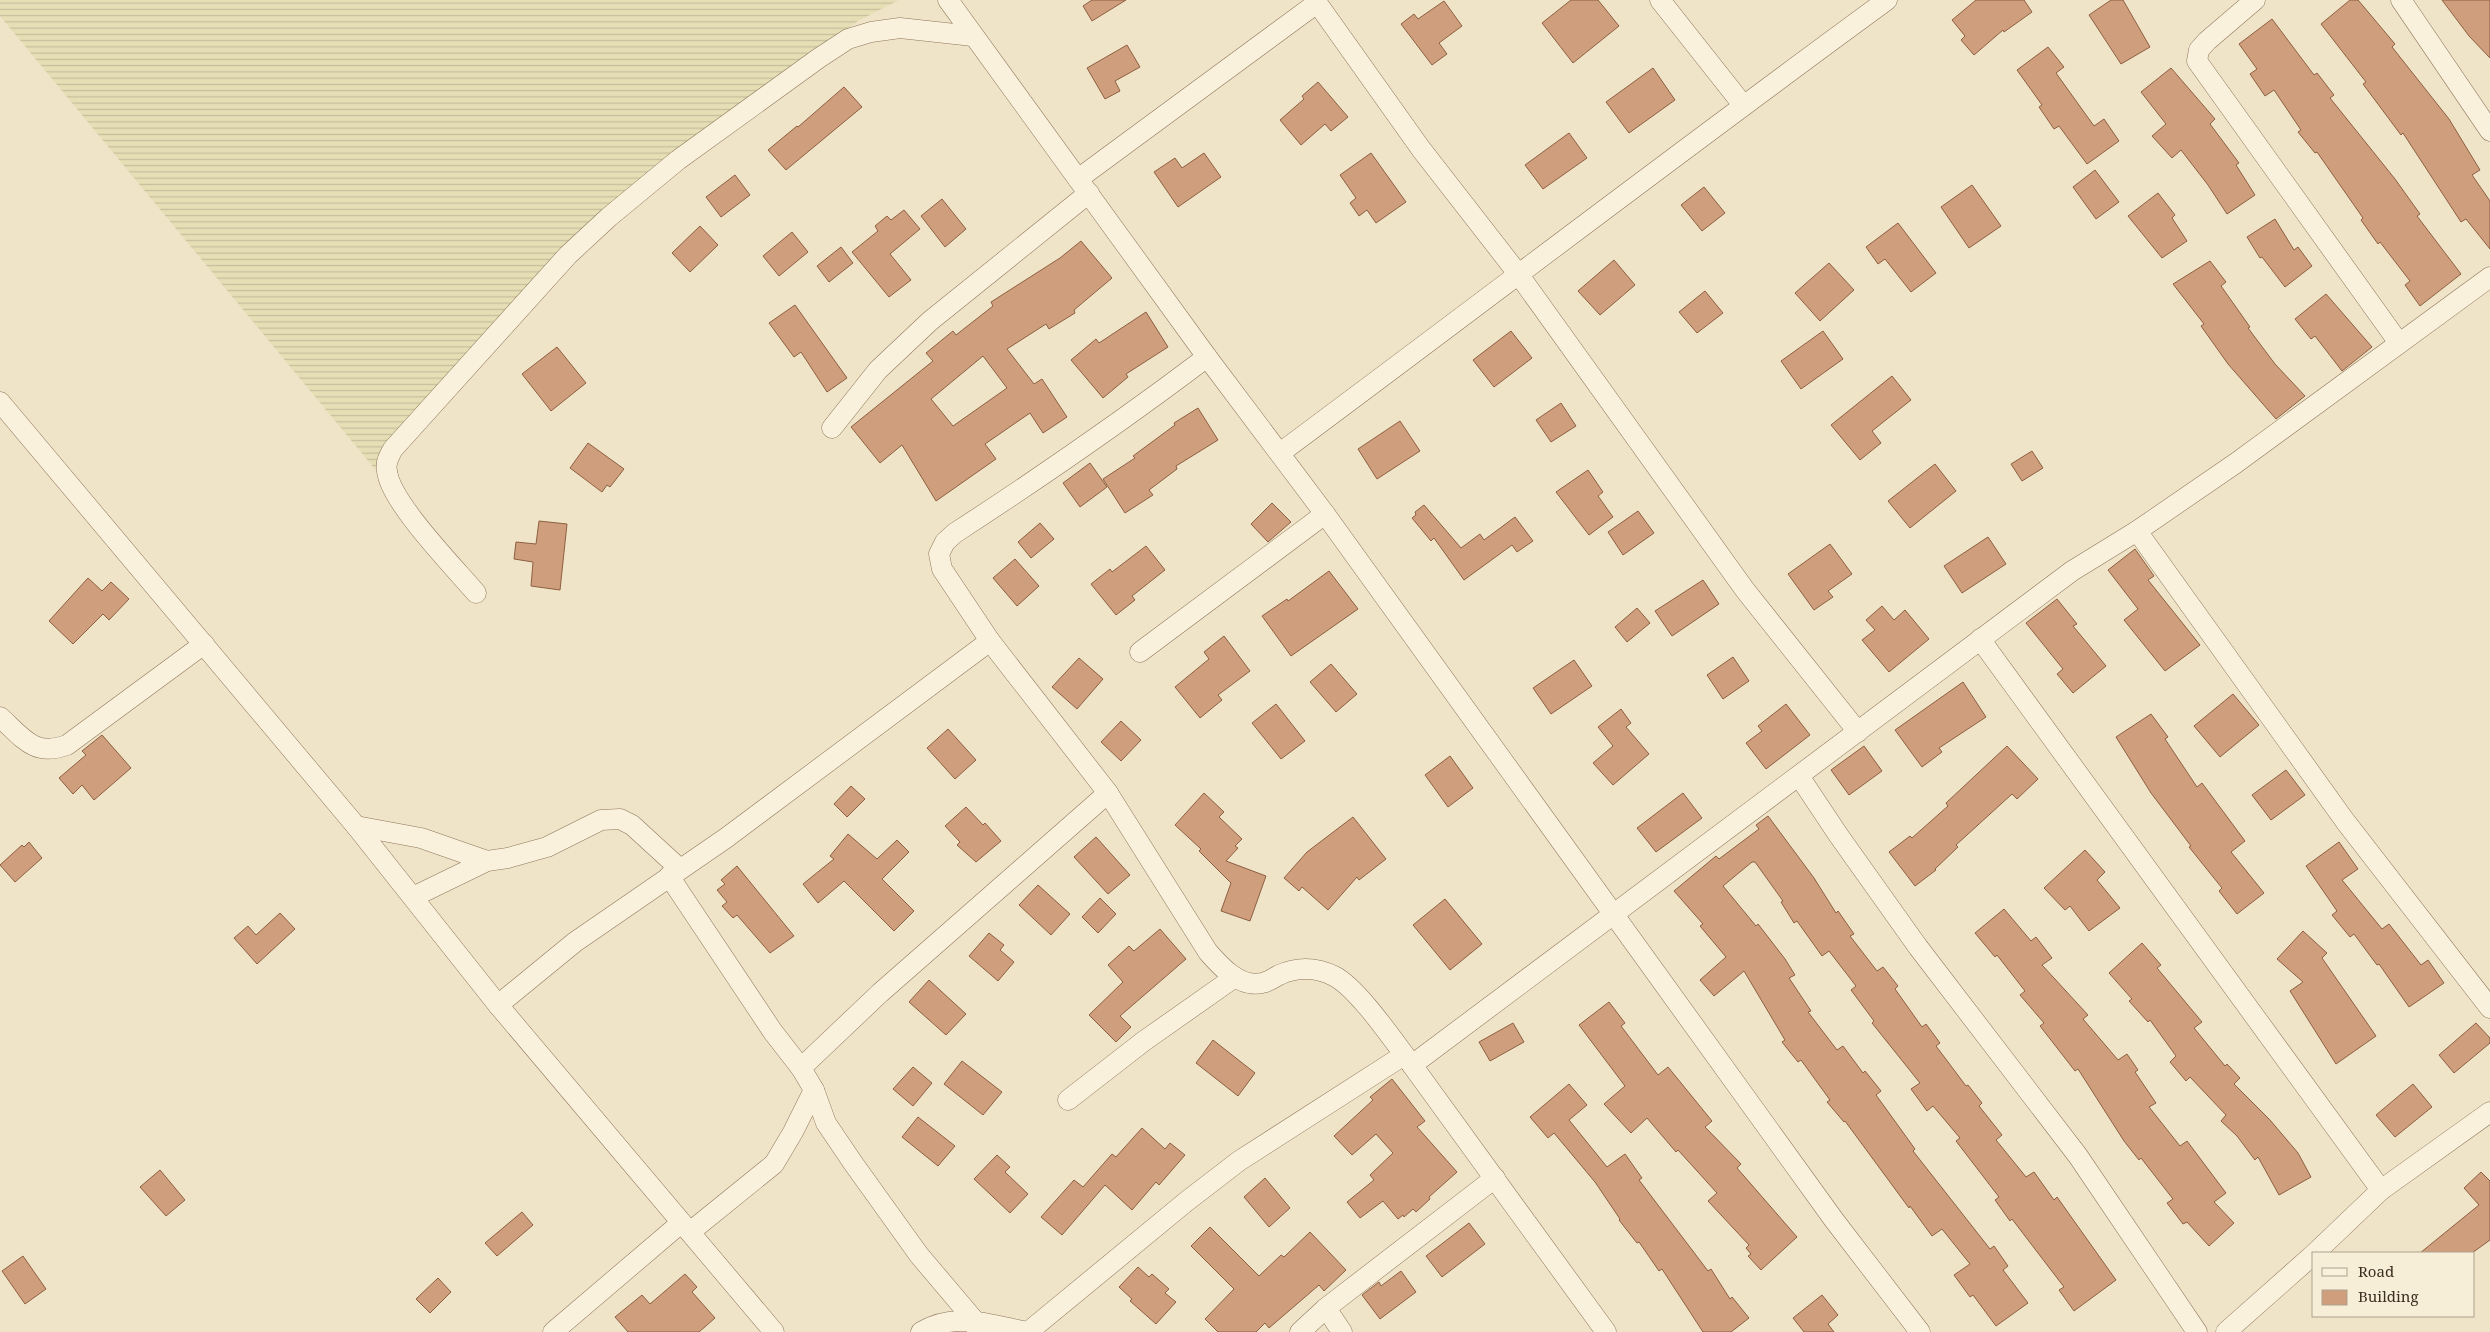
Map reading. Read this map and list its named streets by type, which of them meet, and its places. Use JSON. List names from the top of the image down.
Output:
{
  "legend": ["Road", "Building"]
}
